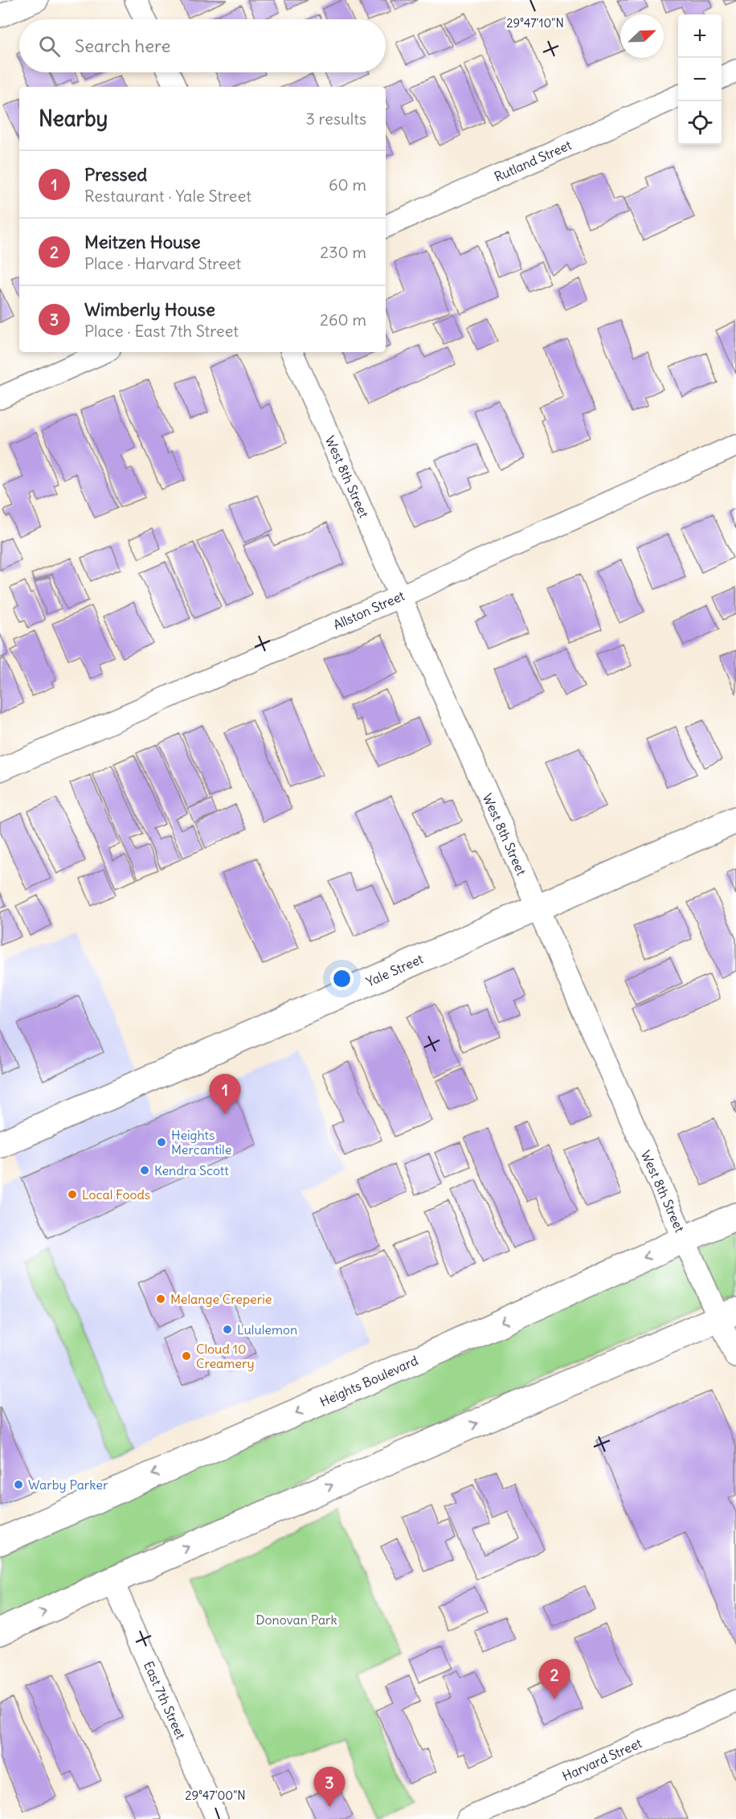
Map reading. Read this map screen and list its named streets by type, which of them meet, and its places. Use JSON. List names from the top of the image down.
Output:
{
  "streets": {
    "main road": ["Yale Street", "Heights Boulevard"],
    "street": [
      "Rutland Street",
      "West 8th Street",
      "Allston Street",
      "East 7th Street",
      "Harvard Street"
    ]
  },
  "crossings": [
    ["West 8th Street", "Allston Street"],
    ["West 8th Street", "Yale Street"],
    ["West 8th Street", "Heights Boulevard"]
  ],
  "parks": ["Donovan Park"],
  "places": [
    "Heights Mercantile",
    "Kendra Scott",
    "Local Foods",
    "Melange Creperie",
    "Lululemon",
    "Cloud 10 Creamery",
    "Warby Parker"
  ],
  "north": "top right",
  "page": {
    "map_buttons": ["+", "−"],
    "search": "Search here",
    "heading": ["Nearby", "3 results"],
    "list": [
      {
        "mark": "1",
        "name": "Pressed",
        "note": "Restaurant · Yale Street",
        "value": "60 m"
      },
      {
        "mark": "2",
        "name": "Meitzen House",
        "note": "Place · Harvard Street",
        "value": "230 m"
      },
      {
        "mark": "3",
        "name": "Wimberly House",
        "note": "Place · East 7th Street",
        "value": "260 m"
      }
    ],
    "pins": ["1", "2", "3"]
  },
  "coordinates": ["29°47'10\"N", "29°47'00\"N"]
}
